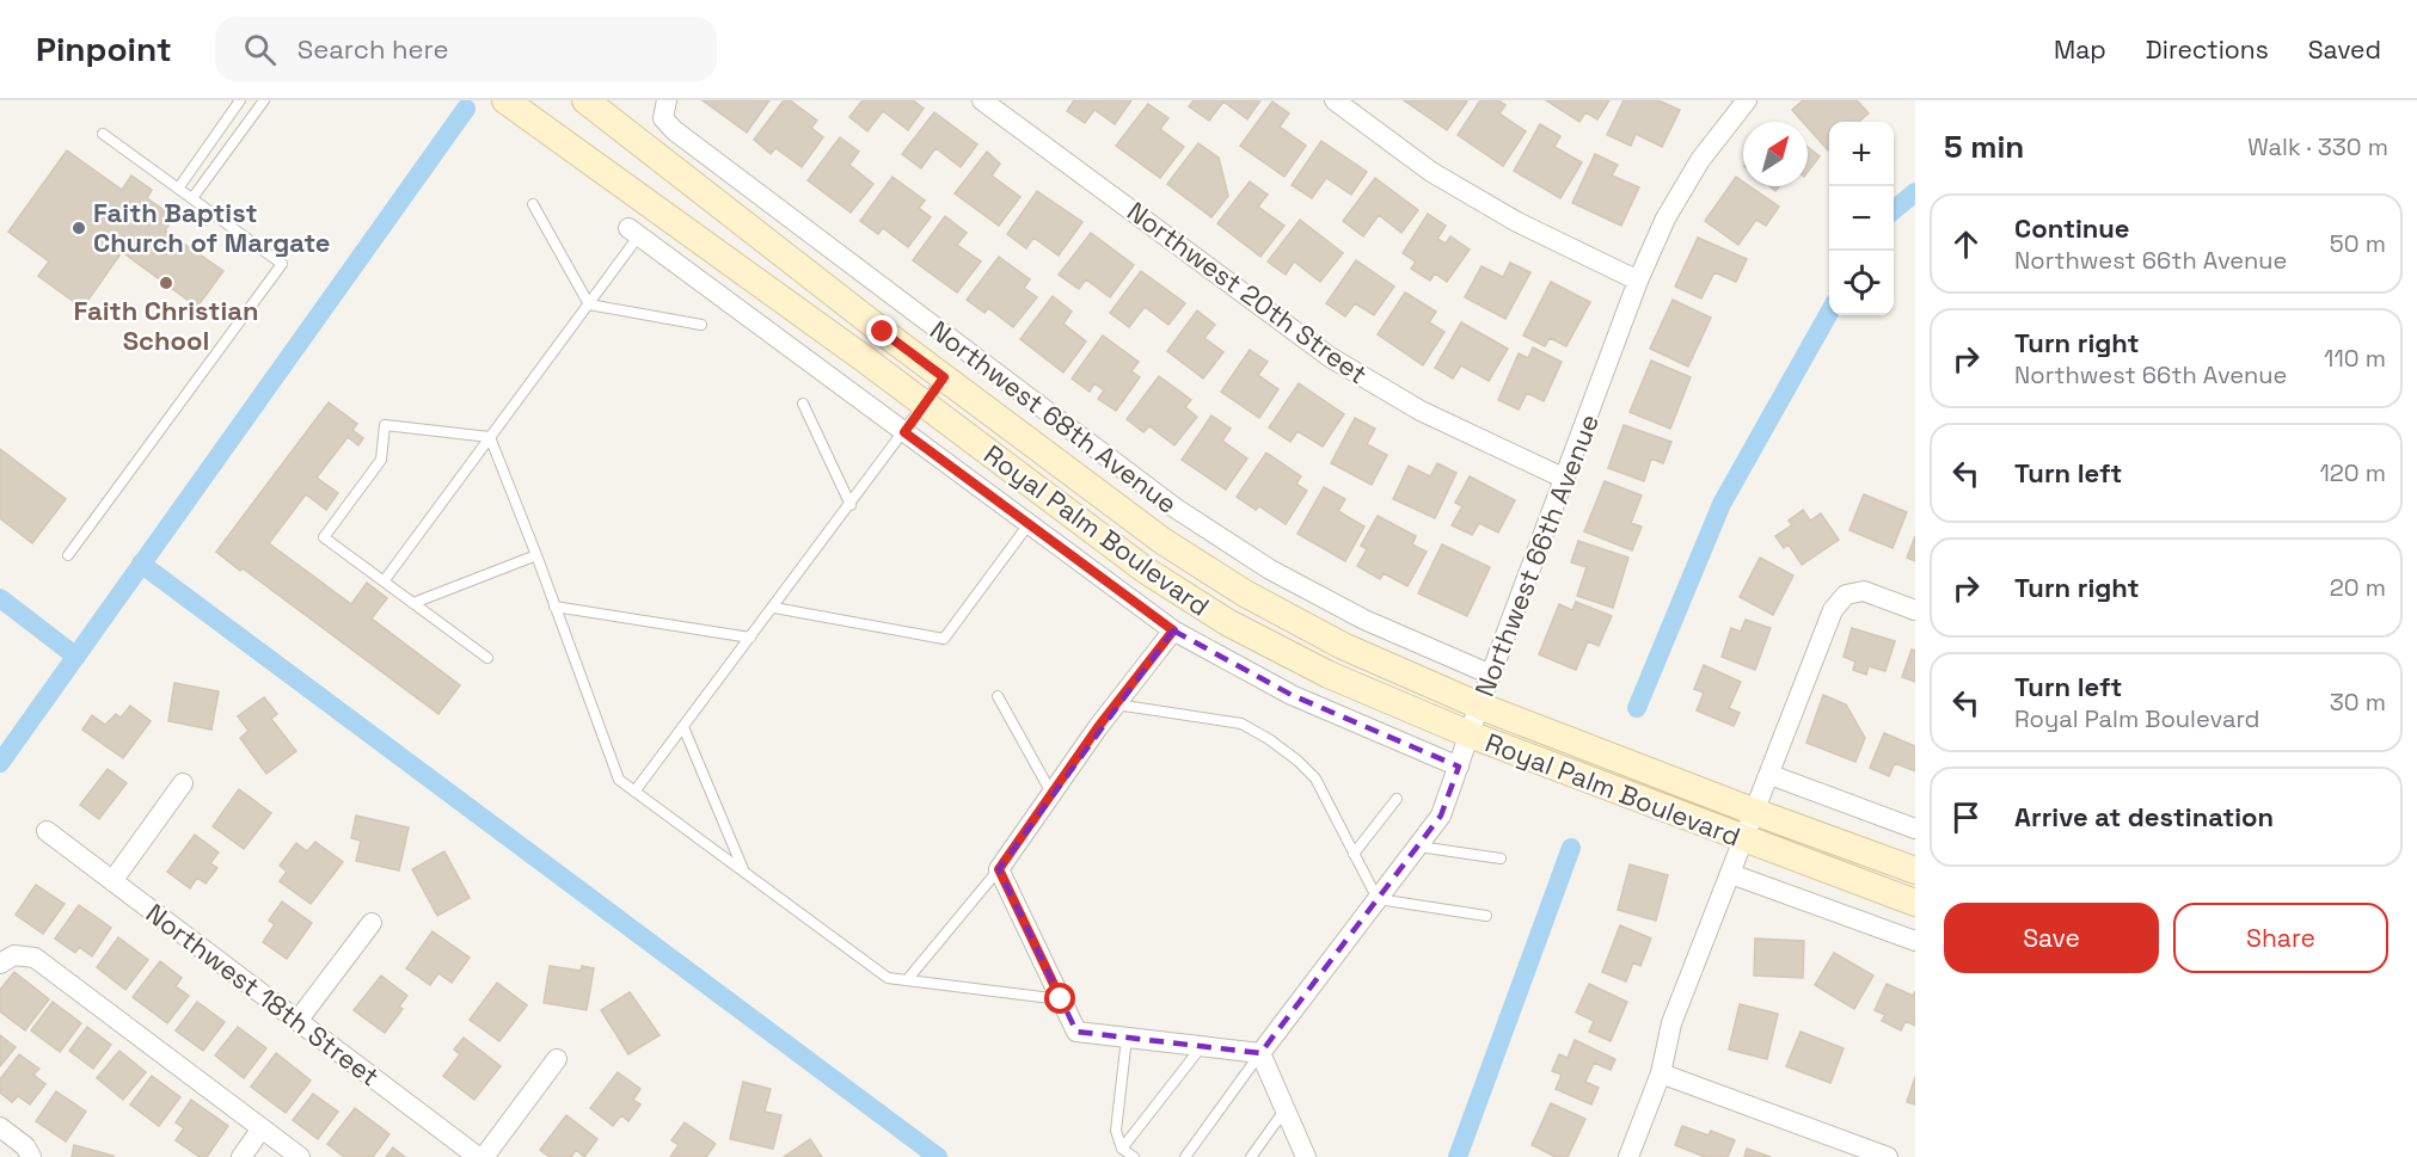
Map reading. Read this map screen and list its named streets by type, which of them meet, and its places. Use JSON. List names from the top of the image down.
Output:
{
  "streets": {
    "main road": ["Royal Palm Boulevard"],
    "street": [
      "Northwest 20th Street",
      "Northwest 68th Avenue",
      "Northwest 66th Avenue",
      "Northwest 18th Street"
    ]
  },
  "crossings": [
    ["Northwest 20th Street", "Northwest 66th Avenue"],
    ["Northwest 68th Avenue", "Northwest 66th Avenue"],
    ["Royal Palm Boulevard", "Northwest 66th Avenue"]
  ],
  "places": ["Faith Baptist Church of Margate", "Faith Christian School"],
  "north": "top right",
  "page": {
    "header": "Pinpoint",
    "search": "Search here",
    "nav": ["Map", "Directions", "Saved"],
    "heading": ["5 min", "Walk · 330 m"],
    "map_buttons": ["+", "−"],
    "list": [
      ["Continue", "Northwest 66th Avenue", "50 m"],
      ["Turn right", "Northwest 66th Avenue", "110 m"],
      ["Turn left", "120 m"],
      ["Turn right", "20 m"],
      ["Turn left", "Royal Palm Boulevard", "30 m"],
      "Arrive at destination"
    ],
    "buttons": ["Save", "Share"]
  }
}
